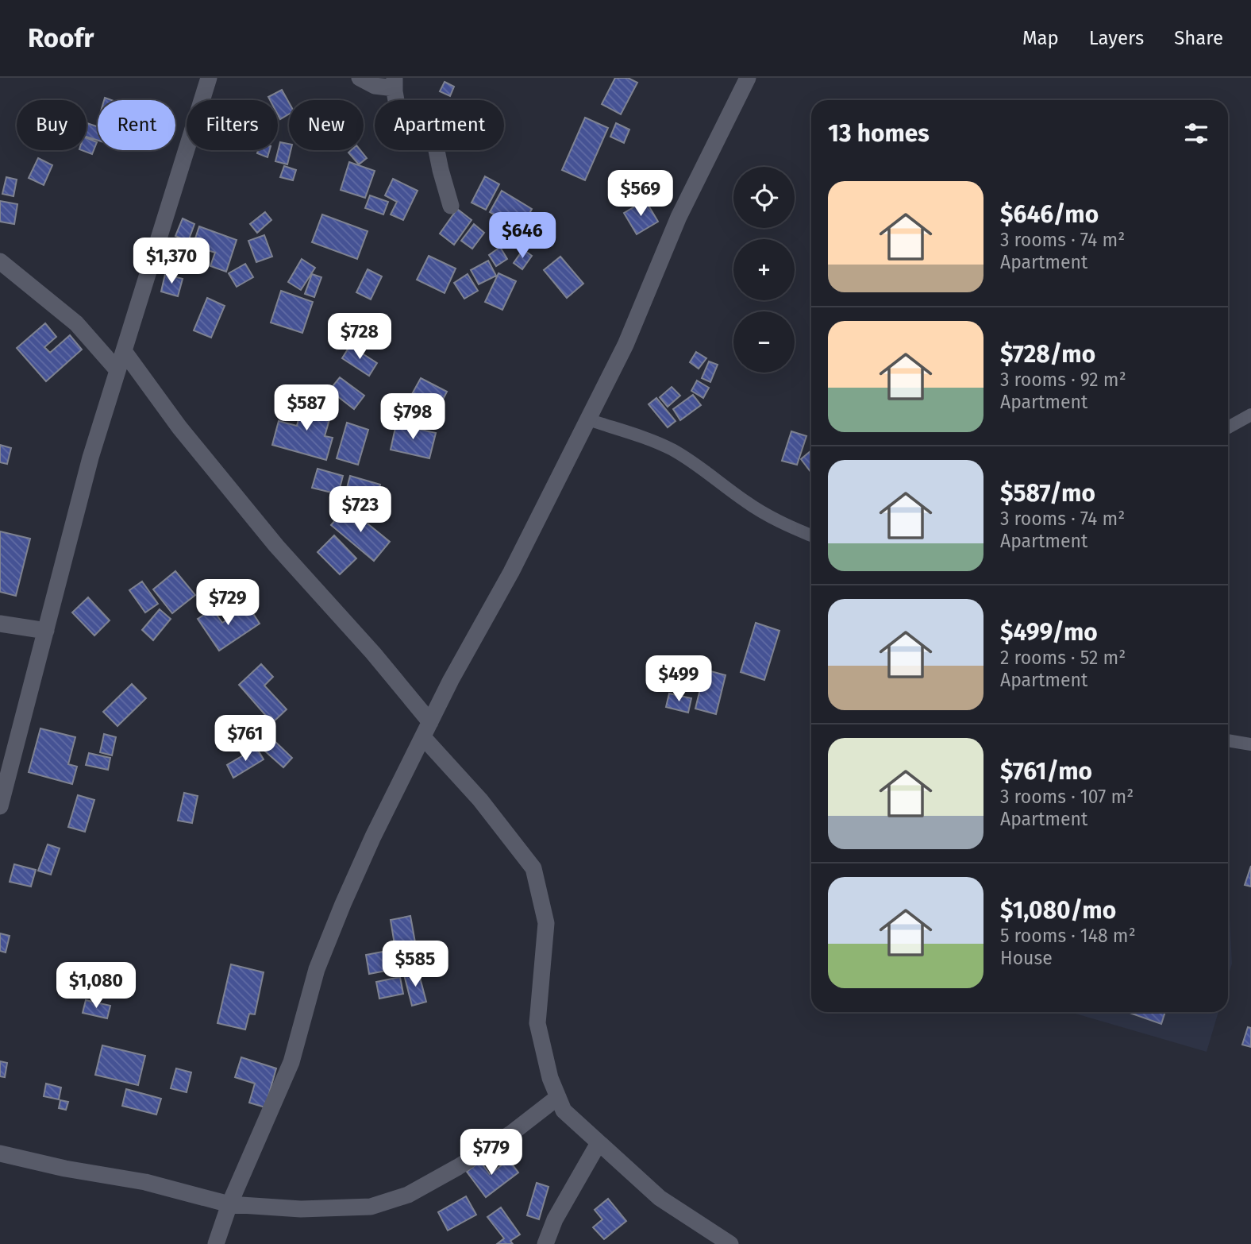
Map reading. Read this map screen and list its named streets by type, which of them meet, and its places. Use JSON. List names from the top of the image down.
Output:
{
  "page": {
    "header": "Roofr",
    "nav": ["Map", "Layers", "Share"],
    "chip": [
      "Buy",
      "Rent",
      "Filters",
      "New",
      "Apartment"
    ],
    "heading": "13 homes",
    "map_buttons": ["+", "−"],
    "list": [
      {
        "name": "$646/mo",
        "note": "3 rooms · 74 m² · Apartment"
      },
      {
        "name": "$728/mo",
        "note": "3 rooms · 92 m² · Apartment"
      },
      {
        "name": "$587/mo",
        "note": "3 rooms · 74 m² · Apartment"
      },
      {
        "name": "$499/mo",
        "note": "2 rooms · 52 m² · Apartment"
      },
      {
        "name": "$761/mo",
        "note": "3 rooms · 107 m² · Apartment"
      },
      {
        "name": "$1,080/mo",
        "note": "5 rooms · 148 m² · House"
      }
    ],
    "price": [
      "$569",
      "$646",
      "$1,370",
      "$728",
      "$587",
      "$798",
      "$723",
      "$729",
      "$499",
      "$761",
      "$585",
      "$1,080",
      "$779"
    ]
  }
}
